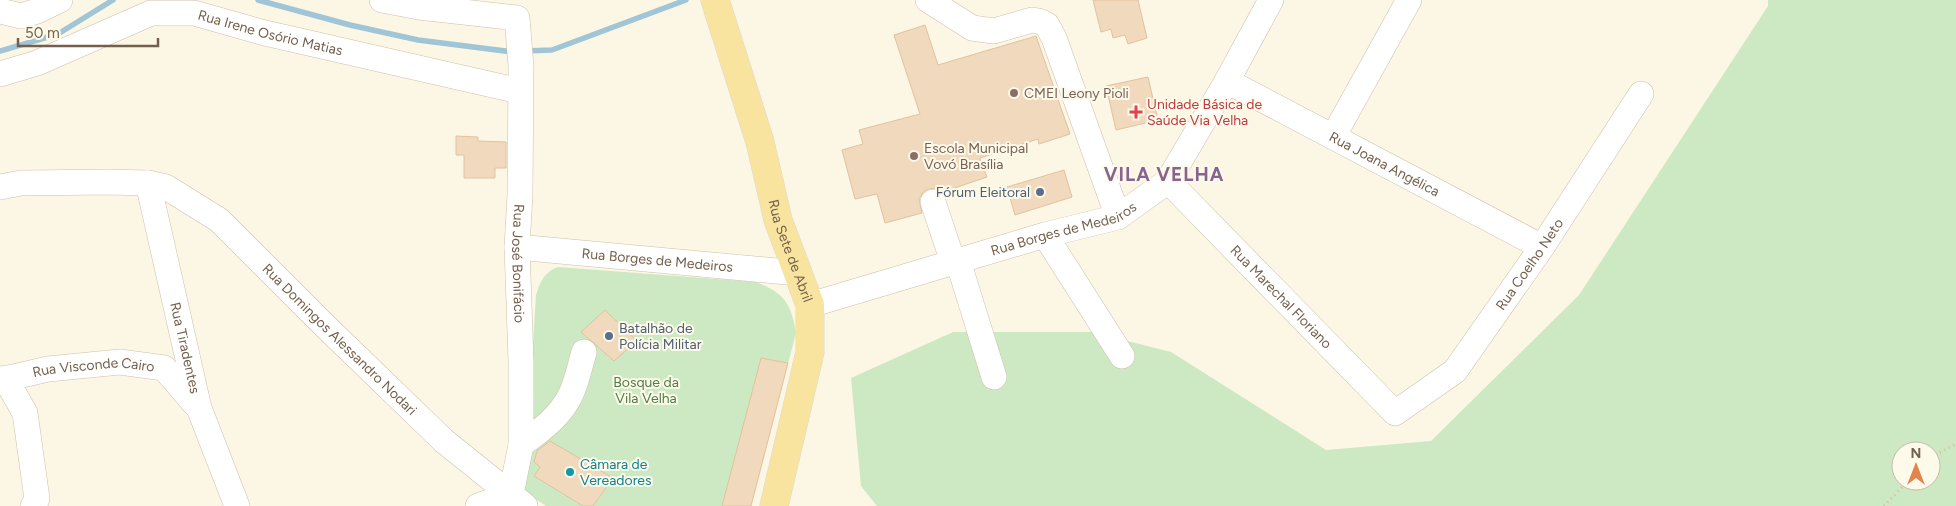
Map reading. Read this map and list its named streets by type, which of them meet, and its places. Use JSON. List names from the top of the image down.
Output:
{
  "streets": {
    "main road": ["Rua Sete de Abril"],
    "street": [
      "Rua Irene Osório Matias",
      "Rua Joana Angélica",
      "Rua Borges de Medeiros",
      "Rua José Bonifácio",
      "Rua Coelho Neto",
      "Rua Marechal Floriano",
      "Rua Domingos Alessandro Nodari",
      "Rua Tiradentes",
      "Rua Visconde Cairo"
    ]
  },
  "crossings": [
    ["Rua Irene Osório Matias", "Rua José Bonifácio"],
    ["Rua Joana Angélica", "Rua Borges de Medeiros"],
    ["Rua Joana Angélica", "Rua Coelho Neto"],
    ["Rua Borges de Medeiros", "Rua Sete de Abril"],
    ["Rua Borges de Medeiros", "Rua José Bonifácio"],
    ["Rua Borges de Medeiros", "Rua Marechal Floriano"],
    ["Rua José Bonifácio", "Rua Domingos Alessandro Nodari"],
    ["Rua Coelho Neto", "Rua Marechal Floriano"],
    ["Rua Domingos Alessandro Nodari", "Rua Tiradentes"],
    ["Rua Tiradentes", "Rua Visconde Cairo"]
  ],
  "districts": ["VILA VELHA"],
  "parks": ["Bosque da Vila Velha"],
  "places": {
    "other": [
      "CMEI Leony Pioli",
      "Escola Municipal Vovó Brasília",
      "Fórum Eleitoral",
      "Batalhão de Polícia Militar",
      "Câmara de Vereadores"
    ],
    "health": ["Unidade Básica de Saúde Via Velha"]
  },
  "scale_bar": "50 m",
  "north": "top"
}
